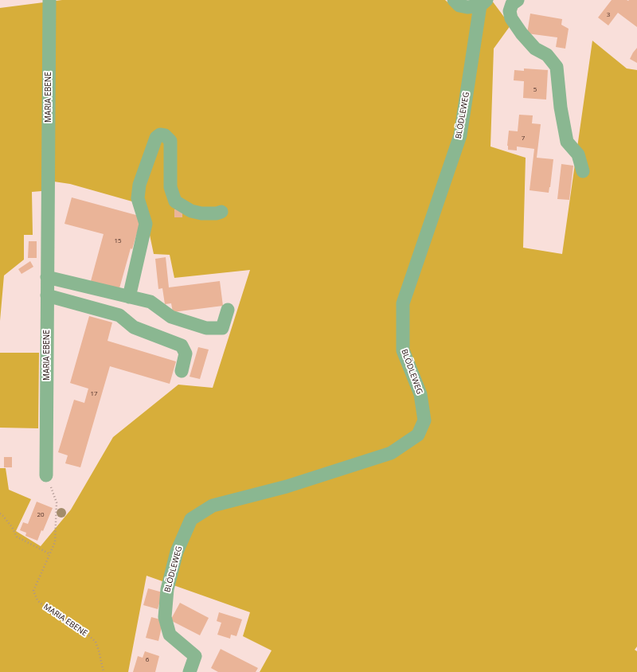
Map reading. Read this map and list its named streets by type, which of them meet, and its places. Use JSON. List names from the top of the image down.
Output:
{
  "streets": {
    "street": ["MARIA EBENE", "BLÖDLEWEG"]
  },
  "house_numbers": [
    "3",
    "5",
    "7",
    "15",
    "17",
    "20",
    "6"
  ]
}
